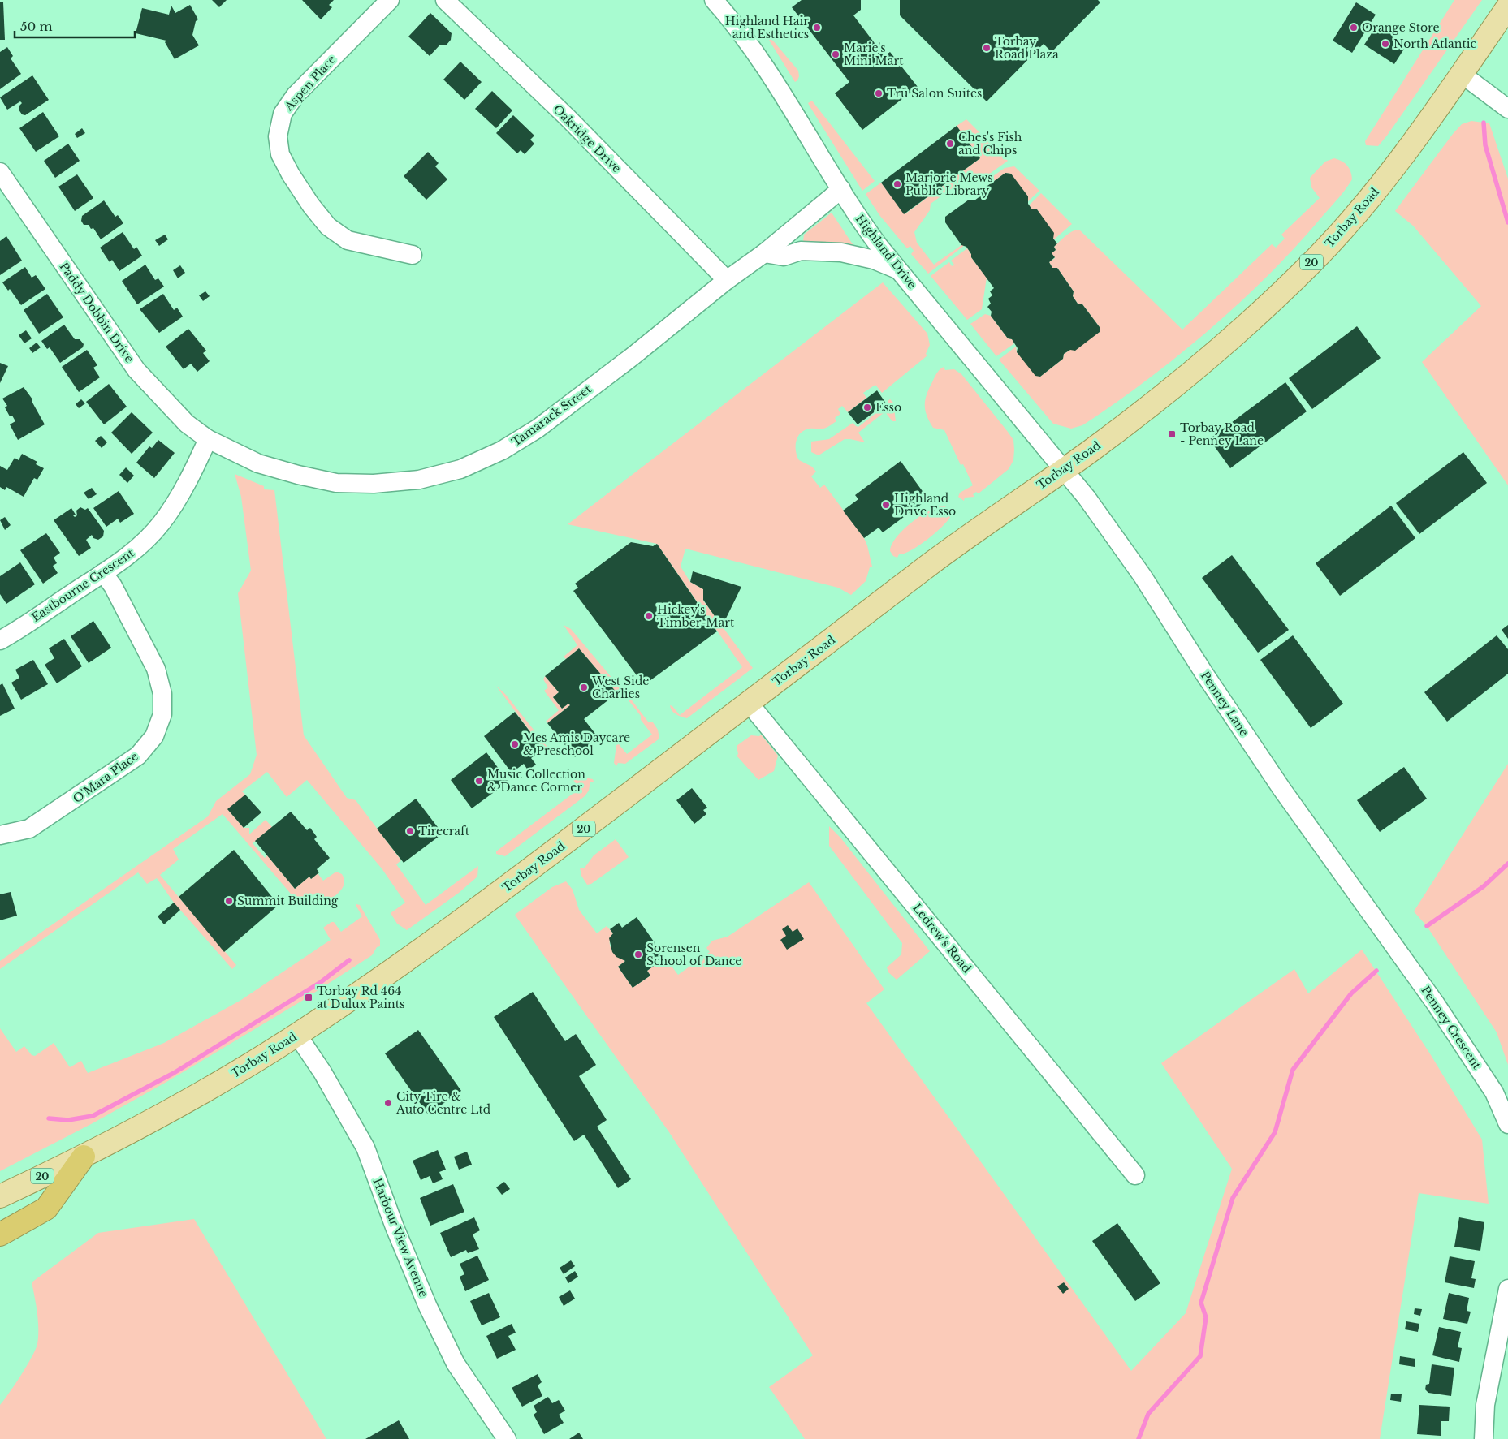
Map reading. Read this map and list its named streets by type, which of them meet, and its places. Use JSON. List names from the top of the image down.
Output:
{
  "streets": {
    "main road": ["Torbay Road", "20"],
    "street": [
      "Aspen Place",
      "Oakridge Drive",
      "Highland Drive",
      "Paddy Dobbin Drive",
      "Tamarack Street",
      "Eastbourne Crescent",
      "Penney Lane",
      "O'Mara Place",
      "Ledrew's Road",
      "Penney Crescent",
      "Harbour View Avenue"
    ]
  },
  "crossings": [
    ["Oakridge Drive", "Tamarack Street"],
    ["Torbay Road", "Highland Drive"],
    ["Torbay Road", "Penney Lane"],
    ["Torbay Road", "Ledrew's Road"],
    ["Torbay Road", "Harbour View Avenue"],
    ["Highland Drive", "Tamarack Street"],
    ["Highland Drive", "Penney Lane"],
    ["Paddy Dobbin Drive", "Tamarack Street"],
    ["Paddy Dobbin Drive", "Eastbourne Crescent"],
    ["Tamarack Street", "Eastbourne Crescent"],
    ["Eastbourne Crescent", "O'Mara Place"],
    ["Penney Lane", "Penney Crescent"]
  ],
  "places": {
    "other": [
      "Highland Hair and Esthetics",
      "Orange Store",
      "North Atlantic",
      "Torbay Road Plaza",
      "Marie's Mini Mart",
      "Trü Salon Suites",
      "Ches's Fish and Chips",
      "Marjorie Mews Public Library",
      "Esso",
      "Highland Drive Esso",
      "Hickey's Timber-Mart",
      "West Side Charlies",
      "Mes Amis Daycare & Preschool",
      "Music Collection & Dance Corner",
      "Tirecraft",
      "Summit Building",
      "Sorensen School of Dance",
      "City Tire & Auto Centre Ltd"
    ],
    "transit": ["Torbay Road - Penney Lane", "Torbay Rd 464 at Dulux Paints"]
  },
  "scale_bar": "50 m"
}
